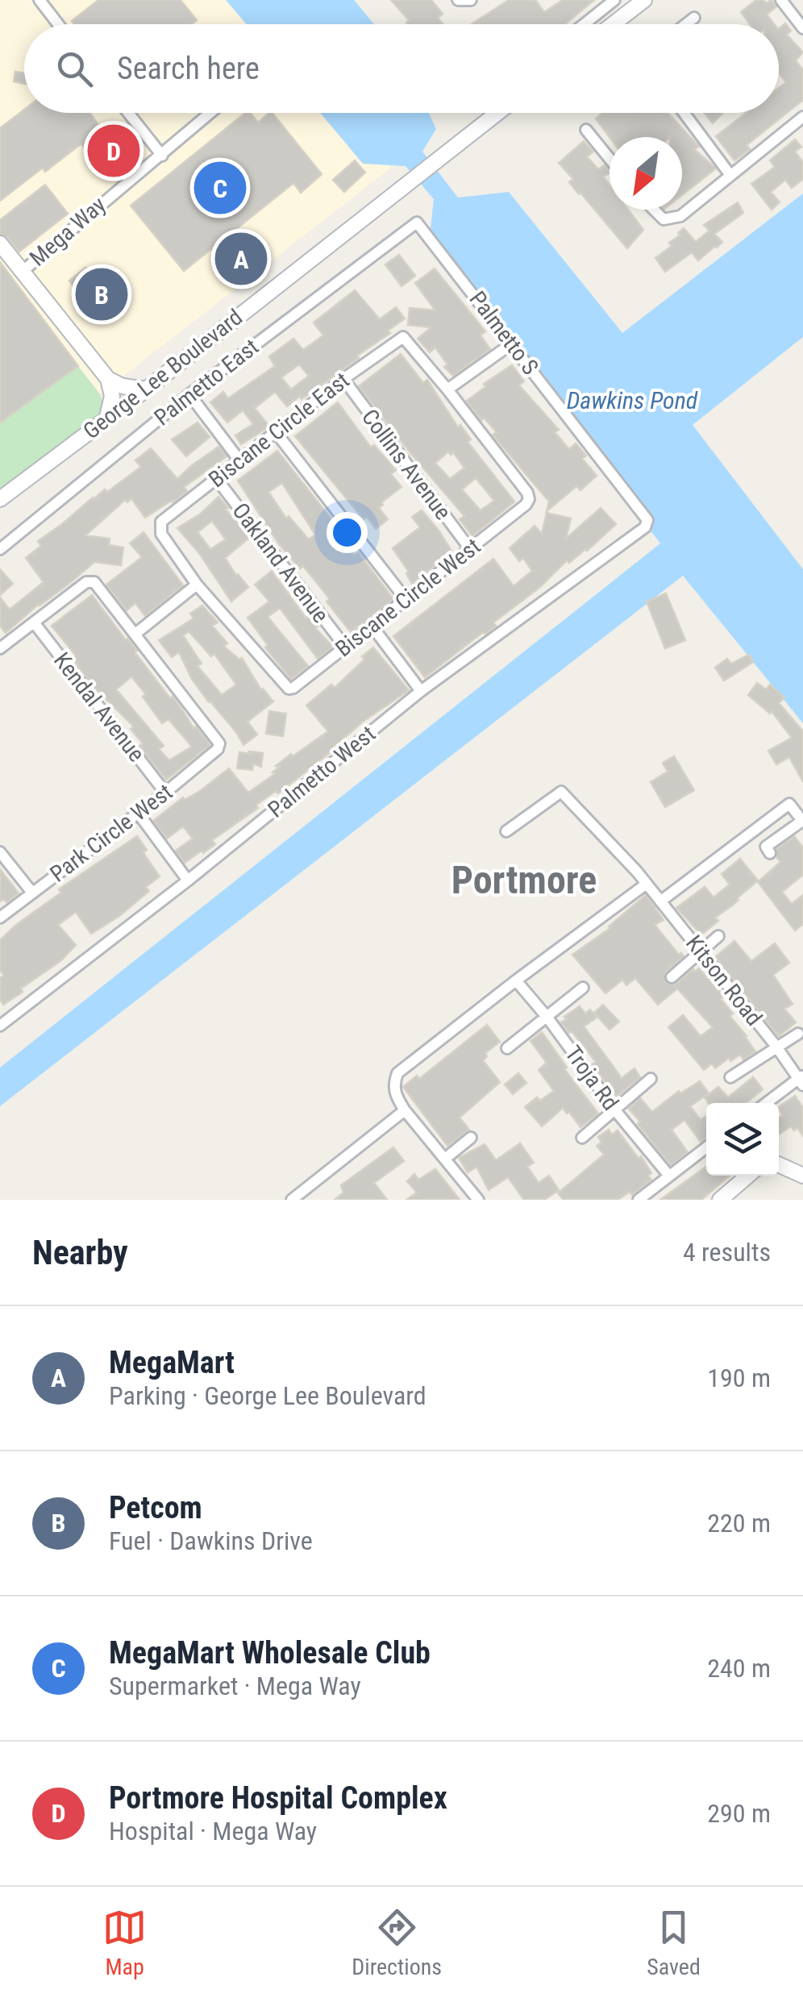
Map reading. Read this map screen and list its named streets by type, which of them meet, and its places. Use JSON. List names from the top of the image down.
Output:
{
  "streets": {
    "main road": ["George Lee Boulevard"],
    "street": [
      "Mega Way",
      "Palmetto S",
      "Palmetto East",
      "Biscane Circle East",
      "Collins Avenue",
      "Oakland Avenue",
      "Biscane Circle West",
      "Kendal Avenue",
      "Palmetto West",
      "Park Circle West",
      "Kitson Road",
      "Troja Rd"
    ]
  },
  "crossings": [
    ["Palmetto S", "Palmetto East"],
    ["Palmetto S", "Palmetto West"],
    ["Biscane Circle East", "Collins Avenue"],
    ["Biscane Circle East", "Oakland Avenue"],
    ["Biscane Circle East", "Biscane Circle West"],
    ["Collins Avenue", "Biscane Circle West"],
    ["Oakland Avenue", "Biscane Circle West"],
    ["Kendal Avenue", "Park Circle West"]
  ],
  "districts": ["Portmore"],
  "water": ["Dawkins Pond"],
  "north": "bottom left",
  "page": {
    "search": "Search here",
    "pins": [
      "D",
      "C",
      "A",
      "B"
    ],
    "heading": ["Nearby", "4 results"],
    "list": [
      {
        "mark": "A",
        "name": "MegaMart",
        "note": "Parking · George Lee Boulevard",
        "value": "190 m"
      },
      {
        "mark": "B",
        "name": "Petcom",
        "note": "Fuel · Dawkins Drive",
        "value": "220 m"
      },
      {
        "mark": "C",
        "name": "MegaMart Wholesale Club",
        "note": "Supermarket · Mega Way",
        "value": "240 m"
      },
      {
        "mark": "D",
        "name": "Portmore Hospital Complex",
        "note": "Hospital · Mega Way",
        "value": "290 m"
      }
    ],
    "nav": ["Map", "Directions", "Saved"]
  }
}
